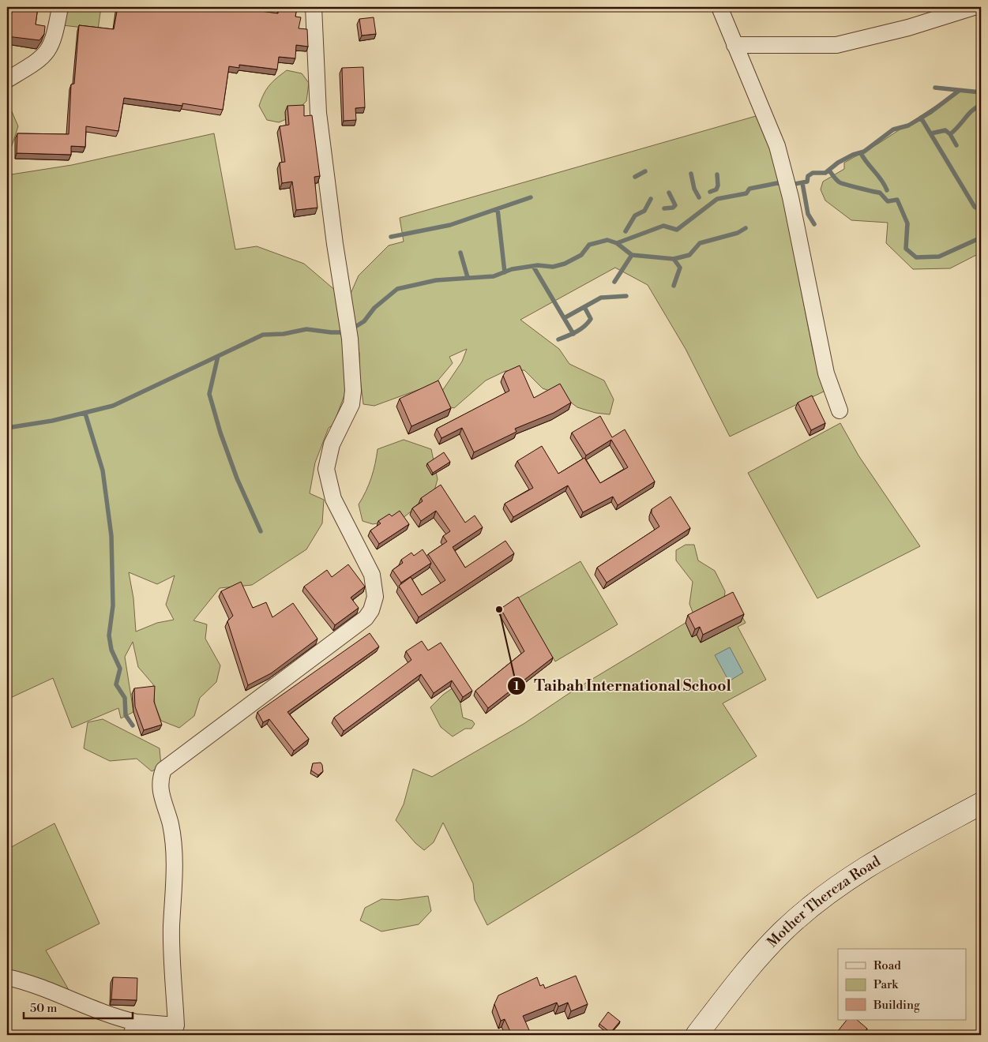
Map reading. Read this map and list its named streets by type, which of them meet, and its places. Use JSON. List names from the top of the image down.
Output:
{
  "streets": {
    "street": ["Mother Thereza Road"]
  },
  "places": ["Taibah International School"],
  "legend": ["Road", "Park", "Building"],
  "scale_bar": "50 m"
}
